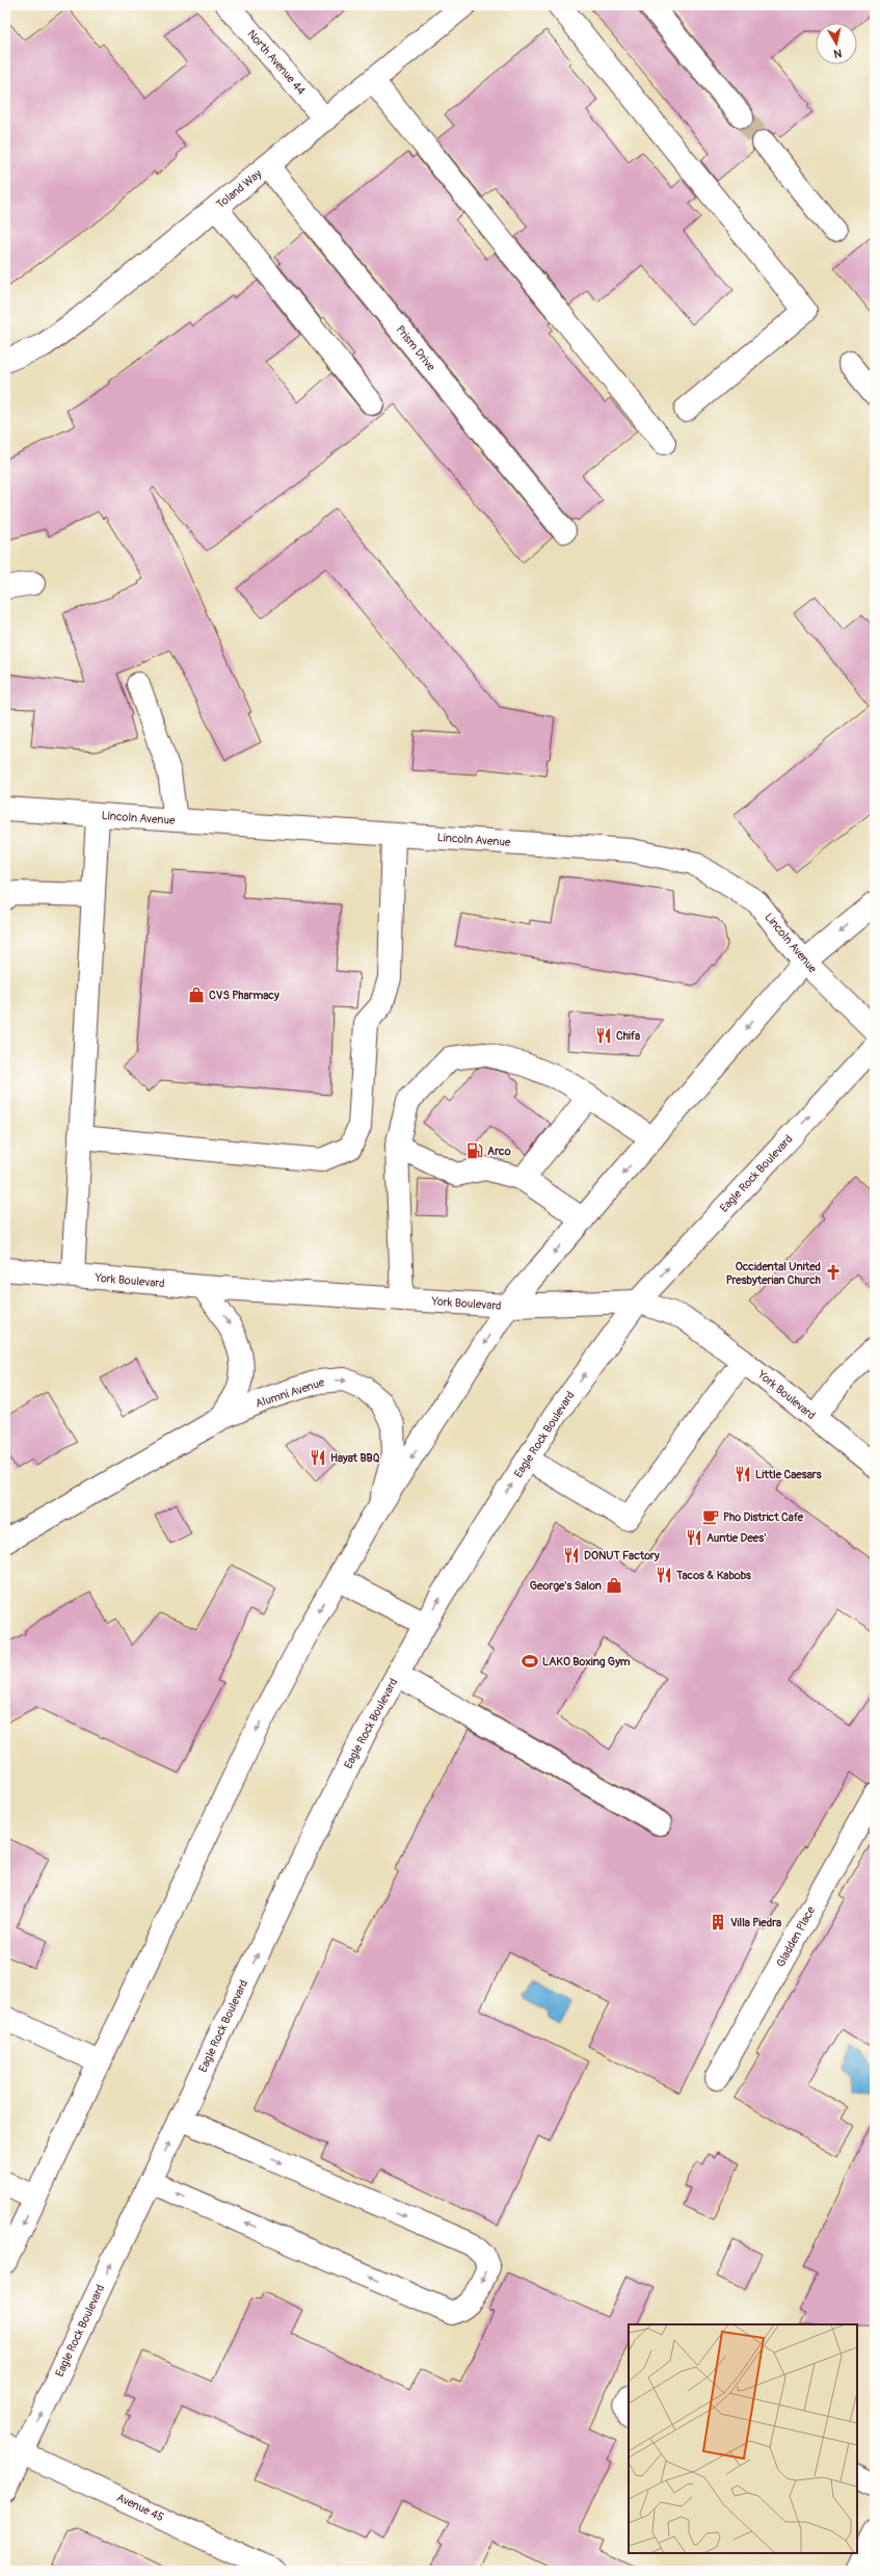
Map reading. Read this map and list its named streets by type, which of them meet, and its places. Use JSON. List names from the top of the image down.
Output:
{
  "streets": {
    "main road": [
      "North Avenue 44",
      "Toland Way",
      "Prism Drive",
      "Lincoln Avenue",
      "Eagle Rock Boulevard",
      "York Boulevard",
      "Alumni Avenue",
      "Gladden Place",
      "Avenue 45"
    ]
  },
  "crossings": [
    ["North Avenue 44", "Toland Way"],
    ["Toland Way", "Prism Drive"],
    ["Eagle Rock Boulevard", "York Boulevard"],
    ["Eagle Rock Boulevard", "Avenue 45"]
  ],
  "places": {
    "shop": ["CVS Pharmacy", "George's Salon"],
    "restaurant": [
      "Chifa",
      "Hayat BBQ",
      "Little Caesars",
      "Auntie Dees'",
      "DONUT Factory",
      "Tacos & Kabobs"
    ],
    "fuel station": ["Arco"],
    "church": ["Occidental United Presbyterian Church"],
    "cafe": ["Pho District Cafe"],
    "sports": ["LAKO Boxing Gym"],
    "building": ["Villa Piedra"]
  },
  "north": "bottom"
}
